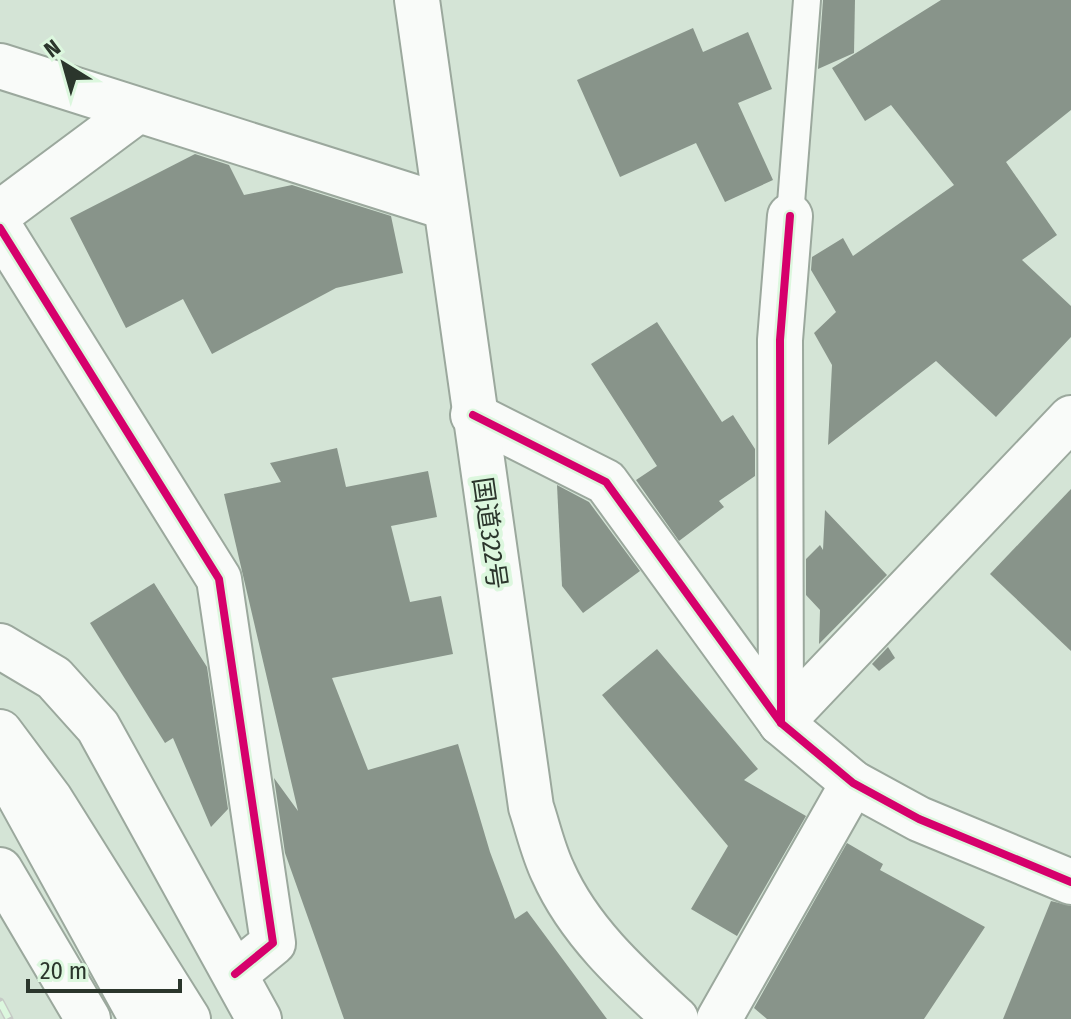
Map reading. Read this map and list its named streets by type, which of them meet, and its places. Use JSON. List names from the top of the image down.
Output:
{
  "streets": {
    "main road": ["国道322号"]
  },
  "scale_bar": "20 m",
  "north": "top left"
}
